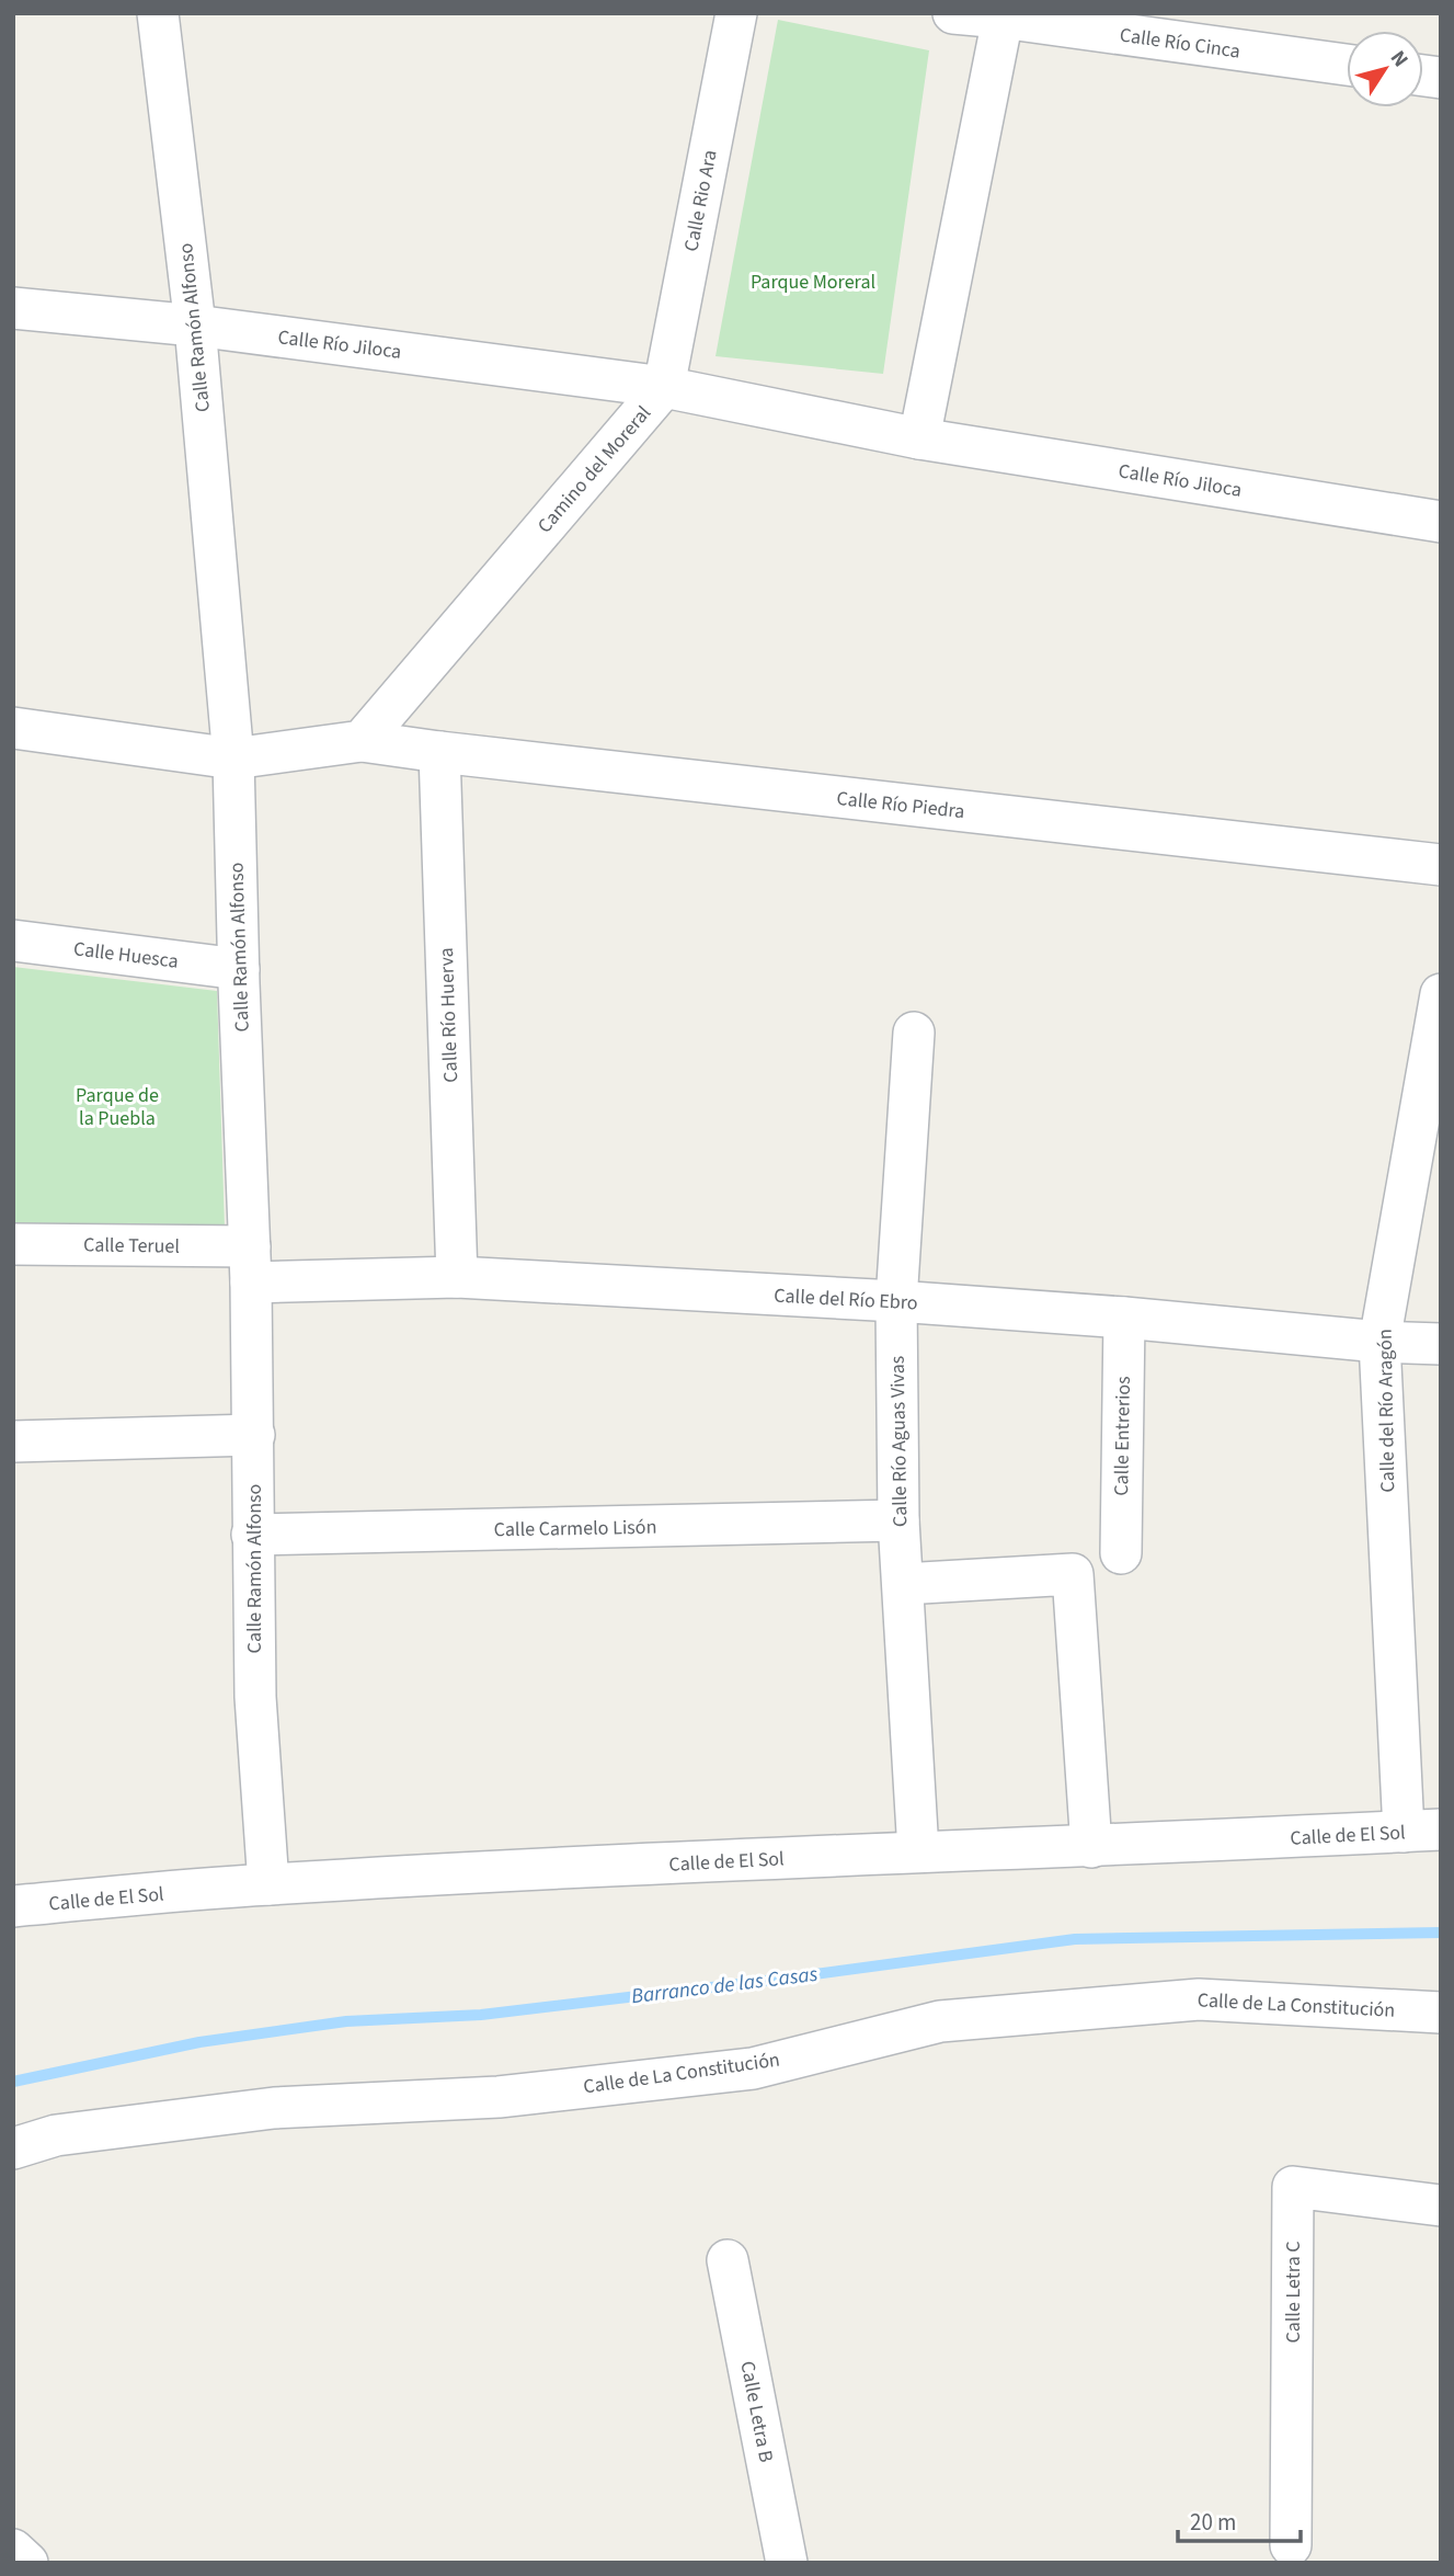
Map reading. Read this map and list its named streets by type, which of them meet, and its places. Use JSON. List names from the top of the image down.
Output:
{
  "streets": {
    "street": [
      "Calle Río Cinca",
      "Calle Rio Ara",
      "Calle Ramón Alfonso",
      "Calle Río Jiloca",
      "Camino del Moreral",
      "Calle Río Piedra",
      "Calle Huesca",
      "Calle Río Huerva",
      "Calle Teruel",
      "Calle del Río Ebro",
      "Calle del Río Aragón",
      "Calle Entrerios",
      "Calle Río Aguas Vivas",
      "Calle Carmelo Lisón",
      "Calle de El Sol",
      "Calle de La Constitución",
      "Calle Letra C",
      "Calle Letra B"
    ]
  },
  "crossings": [
    ["Calle Rio Ara", "Calle Río Jiloca"],
    ["Calle Rio Ara", "Camino del Moreral"],
    ["Calle Ramón Alfonso", "Calle Río Jiloca"],
    ["Calle Ramón Alfonso", "Calle Huesca"],
    ["Calle Ramón Alfonso", "Calle Teruel"],
    ["Calle Ramón Alfonso", "Calle del Río Ebro"],
    ["Calle Ramón Alfonso", "Calle Carmelo Lisón"],
    ["Calle Ramón Alfonso", "Calle de El Sol"],
    ["Calle Río Jiloca", "Camino del Moreral"],
    ["Camino del Moreral", "Calle Río Piedra"],
    ["Calle Río Piedra", "Calle Río Huerva"],
    ["Calle Río Huerva", "Calle del Río Ebro"],
    ["Calle Teruel", "Calle del Río Ebro"],
    ["Calle del Río Ebro", "Calle del Río Aragón"],
    ["Calle del Río Ebro", "Calle Entrerios"],
    ["Calle del Río Ebro", "Calle Río Aguas Vivas"],
    ["Calle del Río Aragón", "Calle de El Sol"],
    ["Calle Río Aguas Vivas", "Calle Carmelo Lisón"],
    ["Calle Río Aguas Vivas", "Calle de El Sol"]
  ],
  "water": ["Barranco de las Casas"],
  "parks": ["Parque Moreral", "Parque de la Puebla"],
  "scale_bar": "20 m",
  "north": "top right"
}
